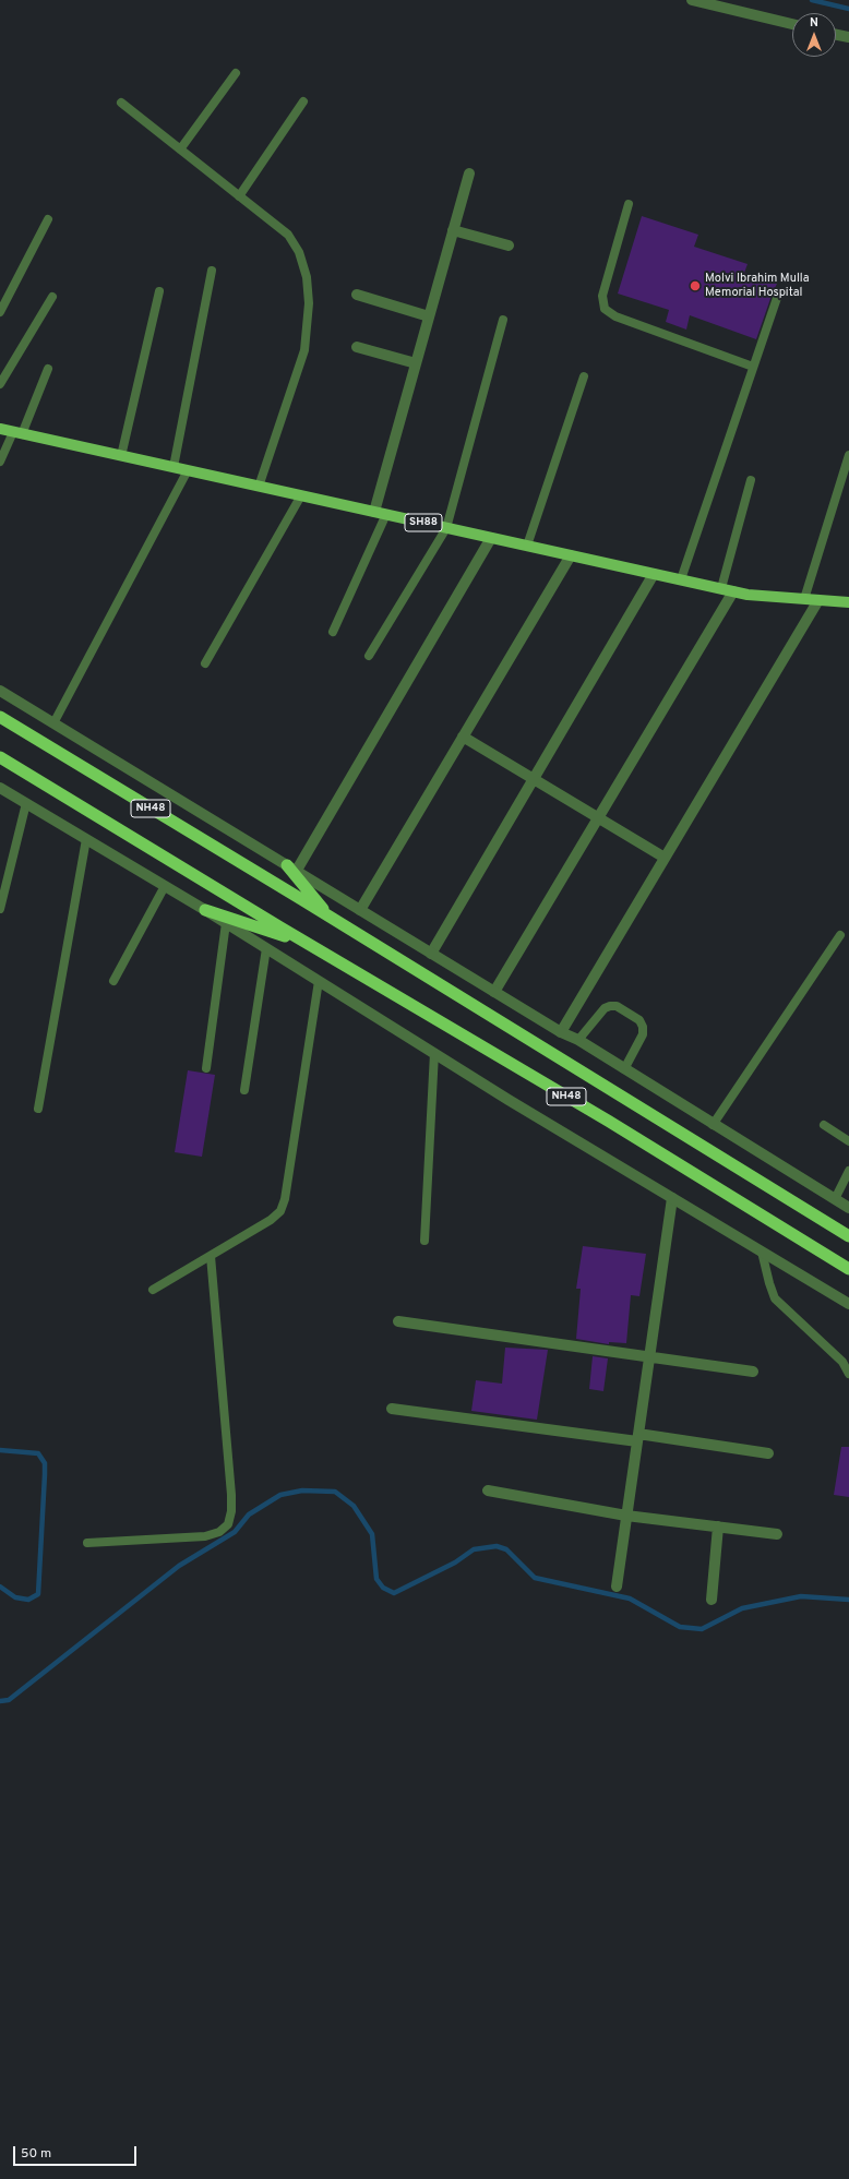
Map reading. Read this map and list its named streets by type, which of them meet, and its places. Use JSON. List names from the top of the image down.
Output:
{
  "streets": {
    "highway": ["NH48"],
    "main road": ["SH88"]
  },
  "places": ["Molvi Ibrahim Mulla Memorial Hospital"],
  "scale_bar": "50 m",
  "north": "top"
}
